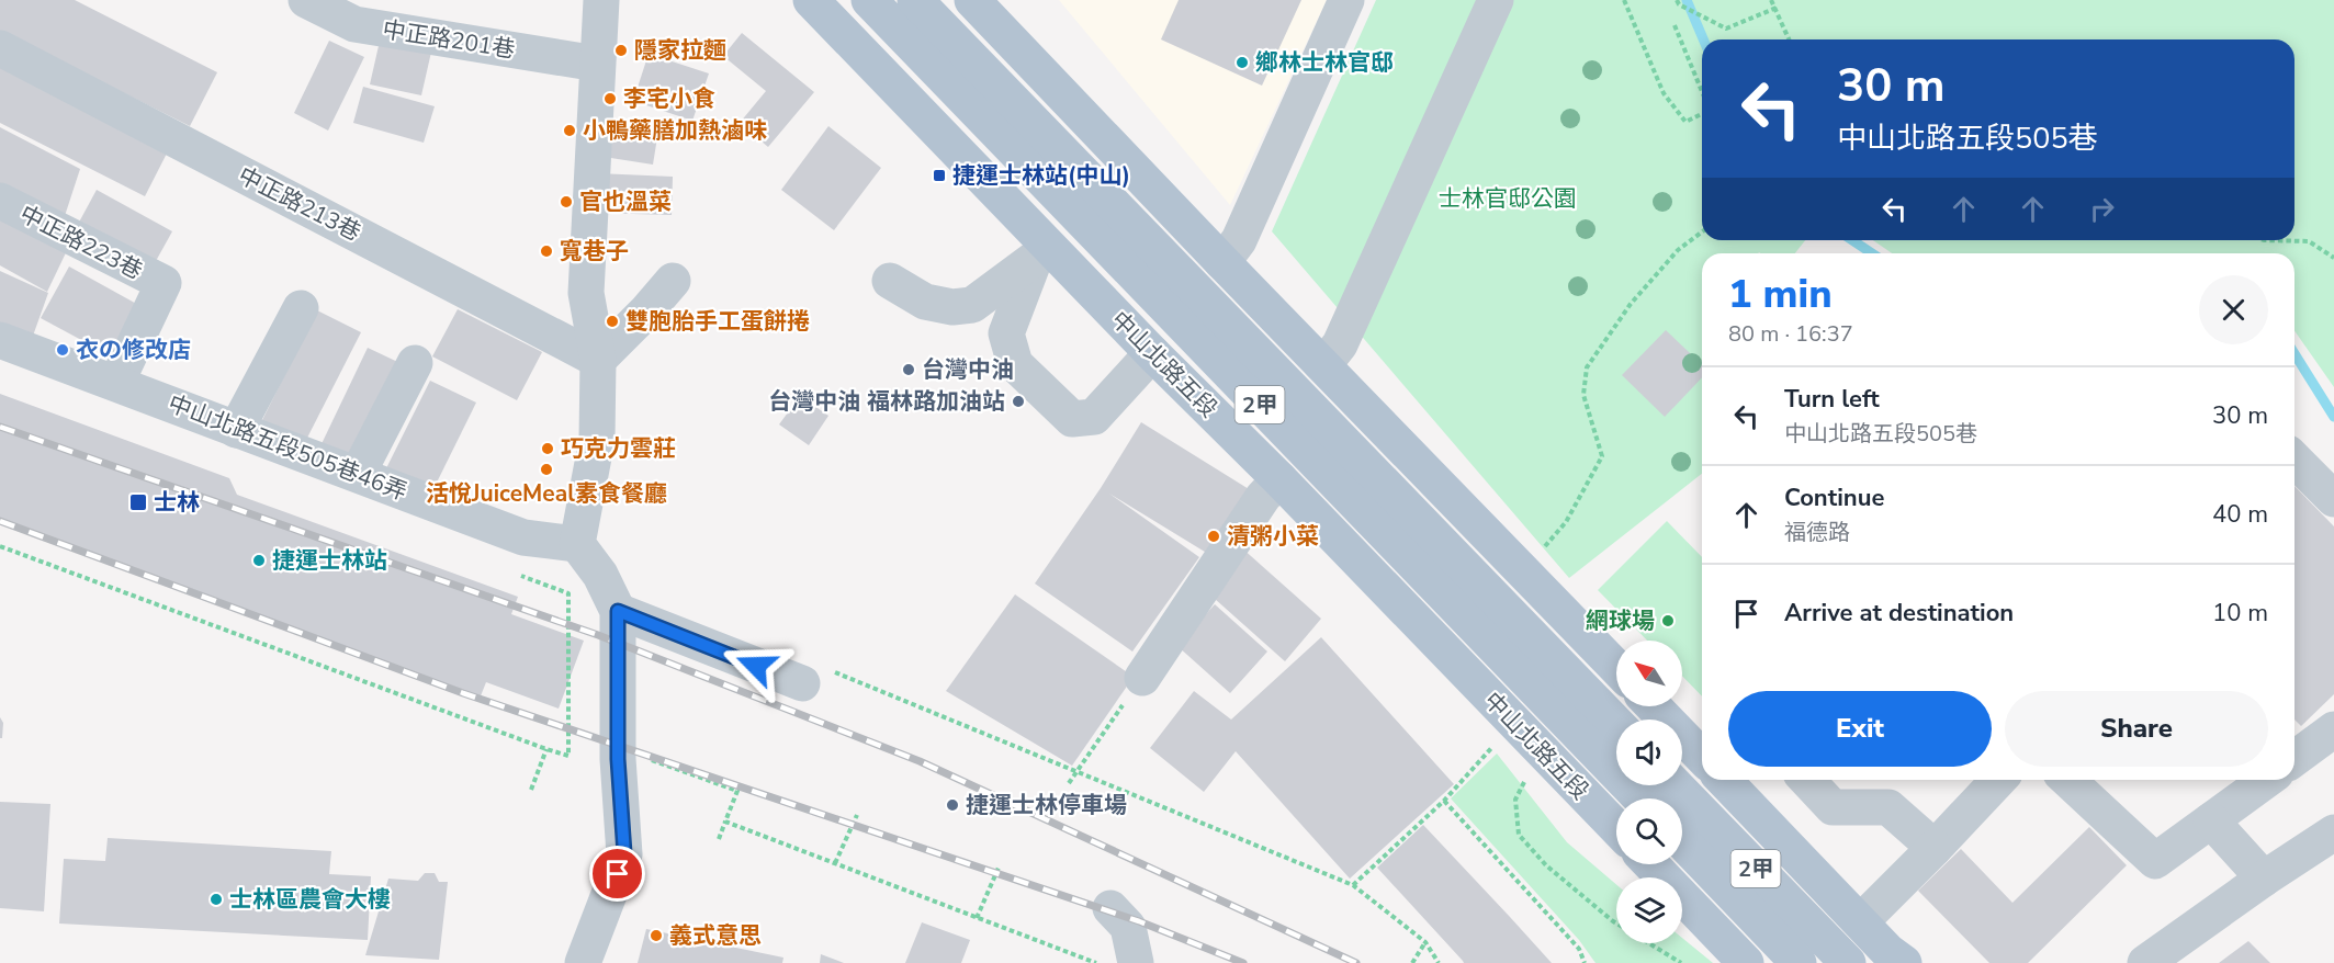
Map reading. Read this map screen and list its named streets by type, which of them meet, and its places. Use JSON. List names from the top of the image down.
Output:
{
  "streets": {
    "main road": ["中山北路五段", "2甲"],
    "street": [
      "中正路201巷",
      "中正路213巷",
      "中正路223巷",
      "中山北路五段505巷46弄"
    ]
  },
  "crossings": [
    ["中正路223巷", "中山北路五段505巷46弄"]
  ],
  "parks": ["士林官邸公園"],
  "places": {
    "other": [
      "隱家拉麵",
      "鄉林士林官邸",
      "李宅小食",
      "小鴨藥膳加熱滷味",
      "官也溫菜",
      "寬巷子",
      "雙胞胎手工蛋餅捲",
      "衣の修改店",
      "台灣中油",
      "台灣中油 福林路加油站",
      "巧克力雲莊",
      "活悅JuiceMeal素食餐廳",
      "清粥小菜",
      "捷運士林站",
      "網球場",
      "捷運士林停車場",
      "士林區農會大樓",
      "義式意思"
    ],
    "transit": ["捷運士林站(中山)", "士林"]
  },
  "north": "top left",
  "page": {
    "turn": ["30 m", "中山北路五段505巷"],
    "heading": ["1 min", "80 m · 16:37"],
    "list": [
      {
        "name": "Turn left",
        "note": "中山北路五段505巷",
        "value": "30 m"
      },
      {
        "name": "Continue",
        "note": "福德路",
        "value": "40 m"
      },
      {
        "name": "Arrive at destination",
        "value": "10 m"
      }
    ],
    "buttons": ["Exit", "Share"]
  }
}
